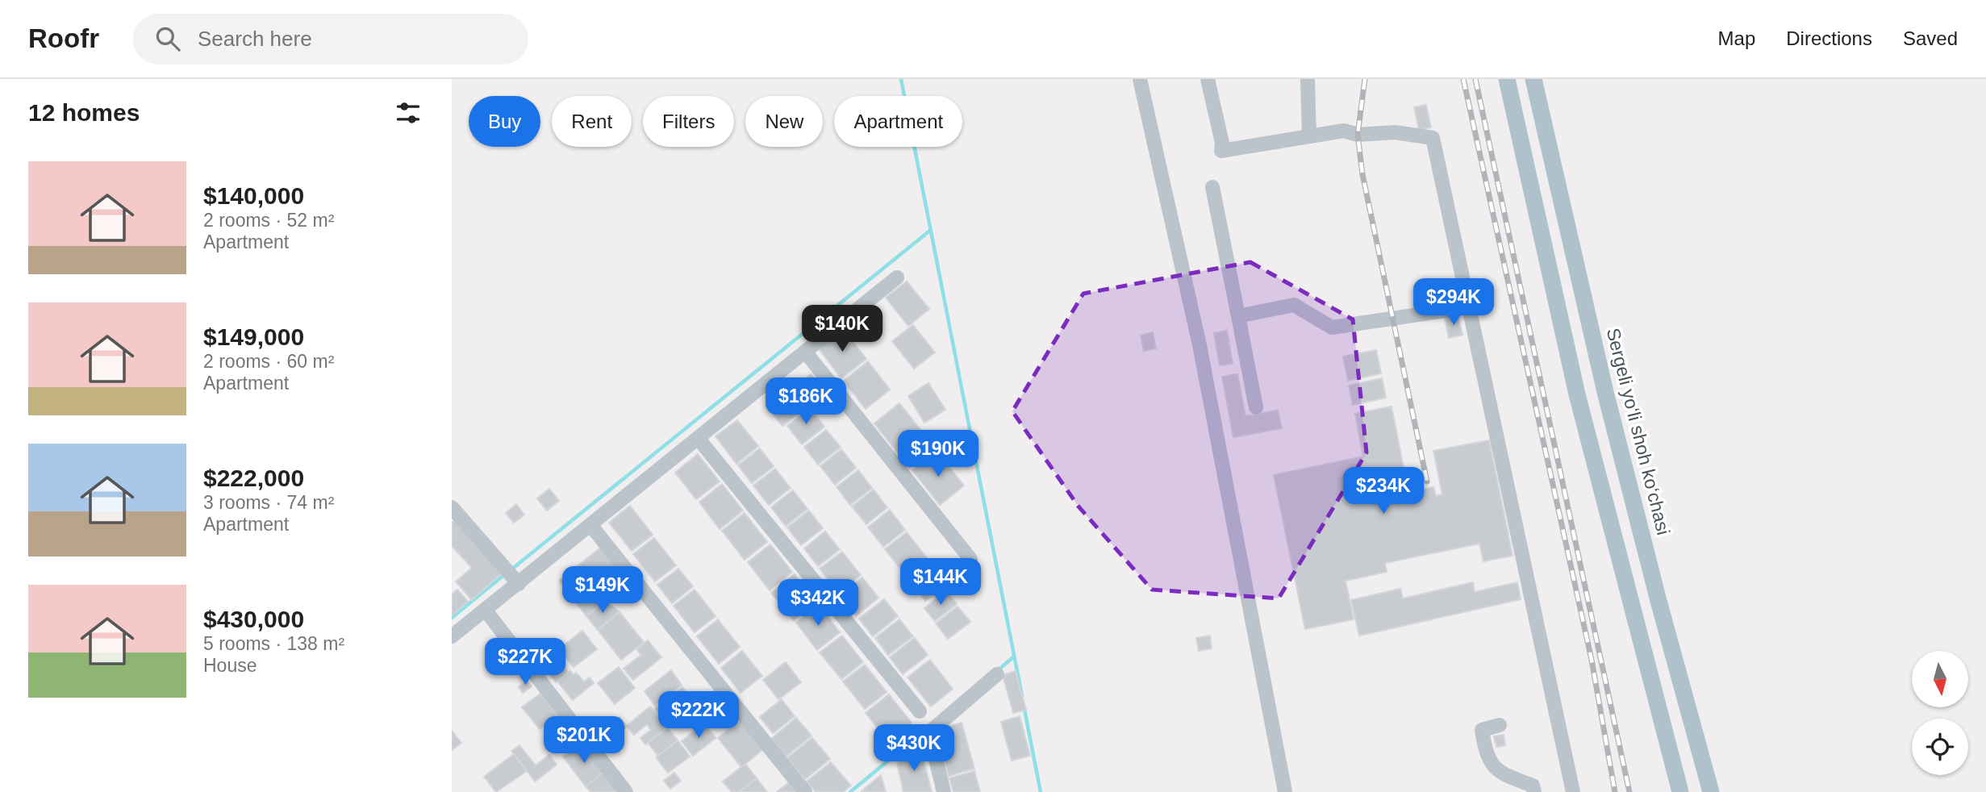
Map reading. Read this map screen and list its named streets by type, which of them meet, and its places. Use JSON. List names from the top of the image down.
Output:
{
  "streets": {
    "main road": ["Sergeli yo‘li shoh ko‘chasi"]
  },
  "north": "bottom",
  "page": {
    "header": "Roofr",
    "search": "Search here",
    "nav": ["Map", "Directions", "Saved"],
    "heading": "12 homes",
    "chip": [
      "Buy",
      "Rent",
      "Filters",
      "New",
      "Apartment"
    ],
    "list": [
      {
        "name": "$140,000",
        "note": "2 rooms · 52 m² · Apartment"
      },
      {
        "name": "$149,000",
        "note": "2 rooms · 60 m² · Apartment"
      },
      {
        "name": "$222,000",
        "note": "3 rooms · 74 m² · Apartment"
      },
      {
        "name": "$430,000",
        "note": "5 rooms · 138 m² · House"
      }
    ],
    "price": [
      "$294K",
      "$140K",
      "$186K",
      "$190K",
      "$234K",
      "$144K",
      "$149K",
      "$342K",
      "$227K",
      "$222K",
      "$201K",
      "$430K"
    ]
  }
}
